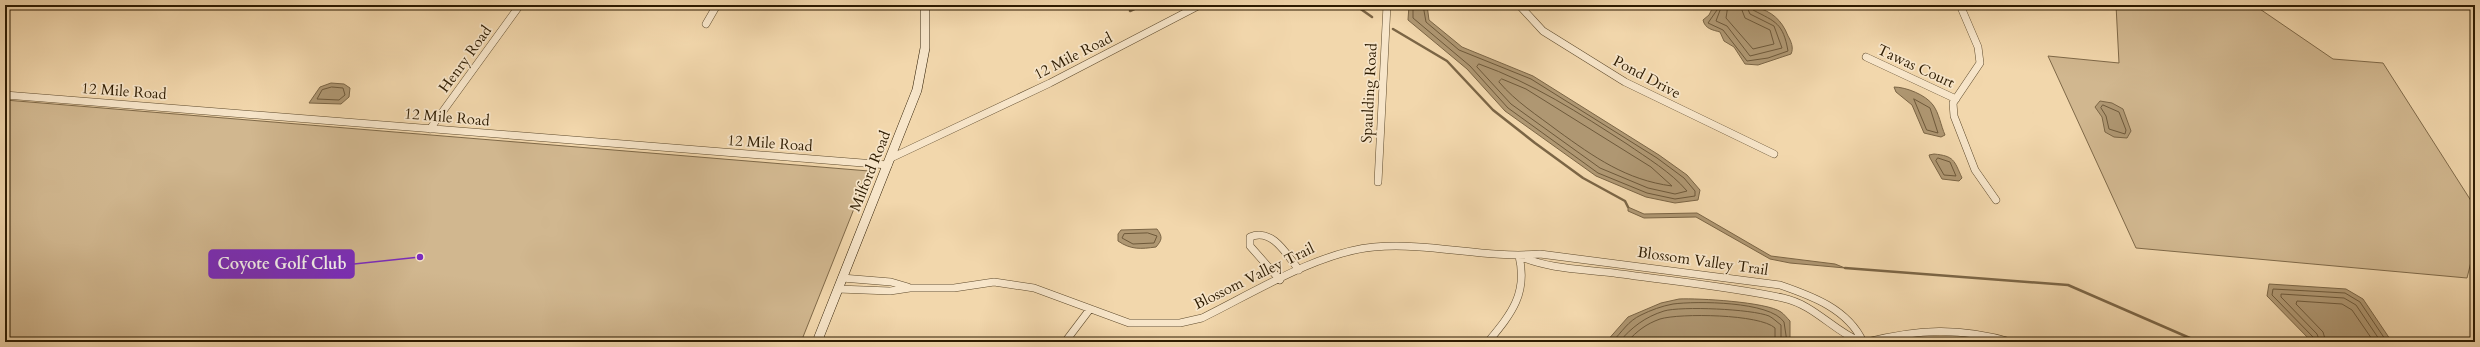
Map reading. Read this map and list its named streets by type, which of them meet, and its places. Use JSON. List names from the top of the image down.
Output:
{
  "streets": {
    "street": [
      "12 Mile Road",
      "Henry Road",
      "Tawas Court",
      "Pond Drive",
      "Spaulding Road",
      "Milford Road",
      "Blossom Valley Trail"
    ]
  },
  "crossings": [
    ["12 Mile Road", "Henry Road"],
    ["12 Mile Road", "Milford Road"],
    ["Milford Road", "Blossom Valley Trail"]
  ],
  "places": ["Coyote Golf Club"]
}
